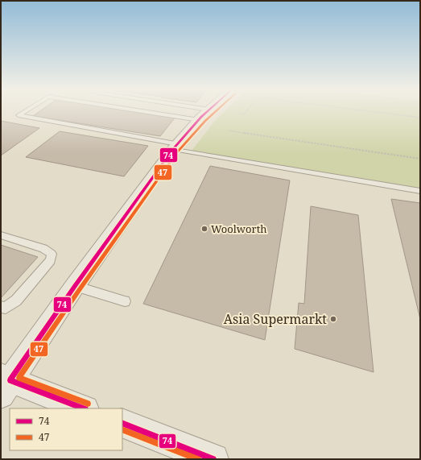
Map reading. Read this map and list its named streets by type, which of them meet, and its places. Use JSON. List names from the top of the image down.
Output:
{
  "places": ["Woolworth", "Asia Supermarkt"],
  "lines": ["transit line 74", "transit line 47"],
  "legend": ["74", "47"]
}
